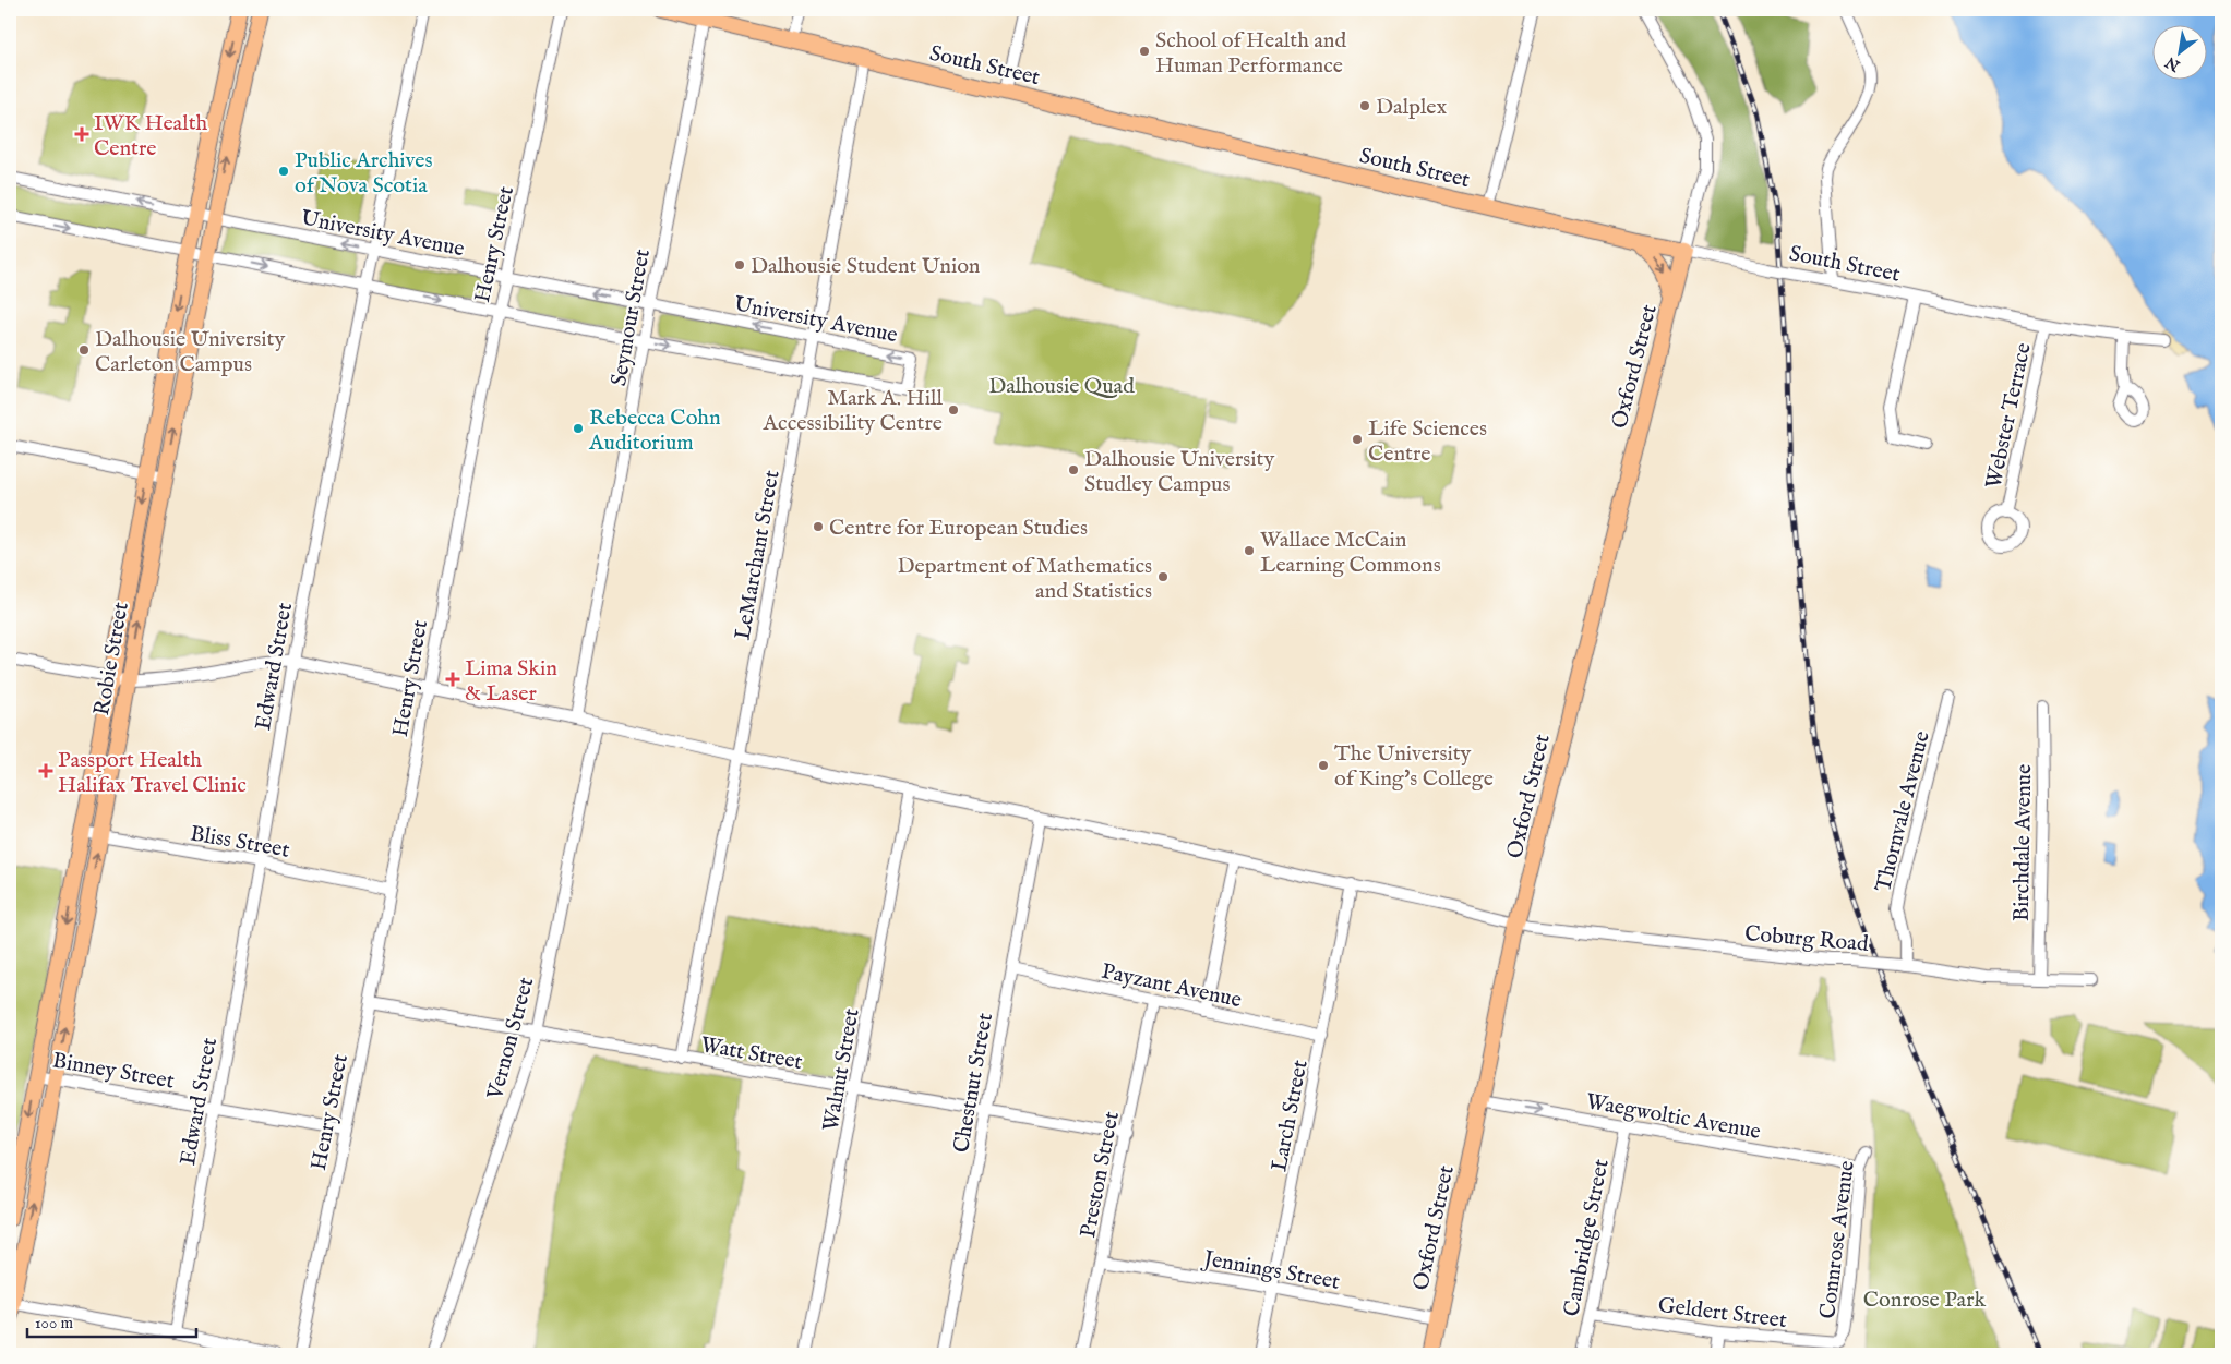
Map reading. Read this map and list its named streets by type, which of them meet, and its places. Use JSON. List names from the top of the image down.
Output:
{
  "streets": {
    "main road": ["South Street", "Oxford Street", "Robie Street"],
    "street": [
      "University Avenue",
      "Henry Street",
      "Seymour Street",
      "Webster Terrace",
      "LeMarchant Street",
      "Edward Street",
      "Thornvale Avenue",
      "Bliss Street",
      "Birchdale Avenue",
      "Coburg Road",
      "Payzant Avenue",
      "Vernon Street",
      "Watt Street",
      "Binney Street",
      "Walnut Street",
      "Chestnut Street",
      "Larch Street",
      "Waegwoltic Avenue",
      "Preston Street",
      "Cambridge Street",
      "Connrose Avenue",
      "Jennings Street",
      "Geldert Street"
    ]
  },
  "crossings": [
    ["South Street", "Seymour Street"],
    ["South Street", "Oxford Street"],
    ["South Street", "Webster Terrace"],
    ["South Street", "LeMarchant Street"],
    ["University Avenue", "Henry Street"],
    ["University Avenue", "Seymour Street"],
    ["University Avenue", "LeMarchant Street"],
    ["University Avenue", "Robie Street"],
    ["University Avenue", "Edward Street"],
    ["Henry Street", "Bliss Street"],
    ["Henry Street", "Coburg Road"],
    ["Henry Street", "Watt Street"],
    ["Henry Street", "Binney Street"],
    ["Seymour Street", "Coburg Road"],
    ["Oxford Street", "Coburg Road"],
    ["Oxford Street", "Waegwoltic Avenue"],
    ["Oxford Street", "Jennings Street"],
    ["LeMarchant Street", "Coburg Road"],
    ["LeMarchant Street", "Watt Street"],
    ["Robie Street", "Bliss Street"],
    ["Robie Street", "Coburg Road"],
    ["Robie Street", "Binney Street"],
    ["Edward Street", "Bliss Street"],
    ["Edward Street", "Coburg Road"],
    ["Edward Street", "Binney Street"],
    ["Thornvale Avenue", "Coburg Road"],
    ["Birchdale Avenue", "Coburg Road"],
    ["Coburg Road", "Vernon Street"],
    ["Coburg Road", "Walnut Street"],
    ["Coburg Road", "Chestnut Street"],
    ["Coburg Road", "Larch Street"],
    ["Payzant Avenue", "Chestnut Street"],
    ["Payzant Avenue", "Larch Street"],
    ["Payzant Avenue", "Preston Street"],
    ["Vernon Street", "Watt Street"],
    ["Watt Street", "Walnut Street"],
    ["Watt Street", "Chestnut Street"],
    ["Watt Street", "Preston Street"],
    ["Larch Street", "Jennings Street"],
    ["Waegwoltic Avenue", "Cambridge Street"],
    ["Waegwoltic Avenue", "Connrose Avenue"],
    ["Preston Street", "Jennings Street"],
    ["Cambridge Street", "Geldert Street"],
    ["Connrose Avenue", "Geldert Street"]
  ],
  "one_way": ["Waegwoltic Avenue"],
  "parks": ["Dalhousie Quad", "Conrose Park"],
  "places": {
    "other": [
      "School of Health and Human Performance",
      "Dalplex",
      "Public Archives of Nova Scotia",
      "Dalhousie Student Union",
      "Dalhousie University Carleton Campus",
      "Mark A. Hill Accessibility Centre",
      "Rebecca Cohn Auditorium",
      "Life Sciences Centre",
      "Dalhousie University Studley Campus",
      "Centre for European Studies",
      "Wallace McCain Learning Commons",
      "Department of Mathematics and Statistics",
      "The University of King's College"
    ],
    "health": ["IWK Health Centre", "Lima Skin & Laser", "Passport Health Halifax Travel Clinic"]
  },
  "scale_bar": "100 m",
  "north": "bottom left"
}
